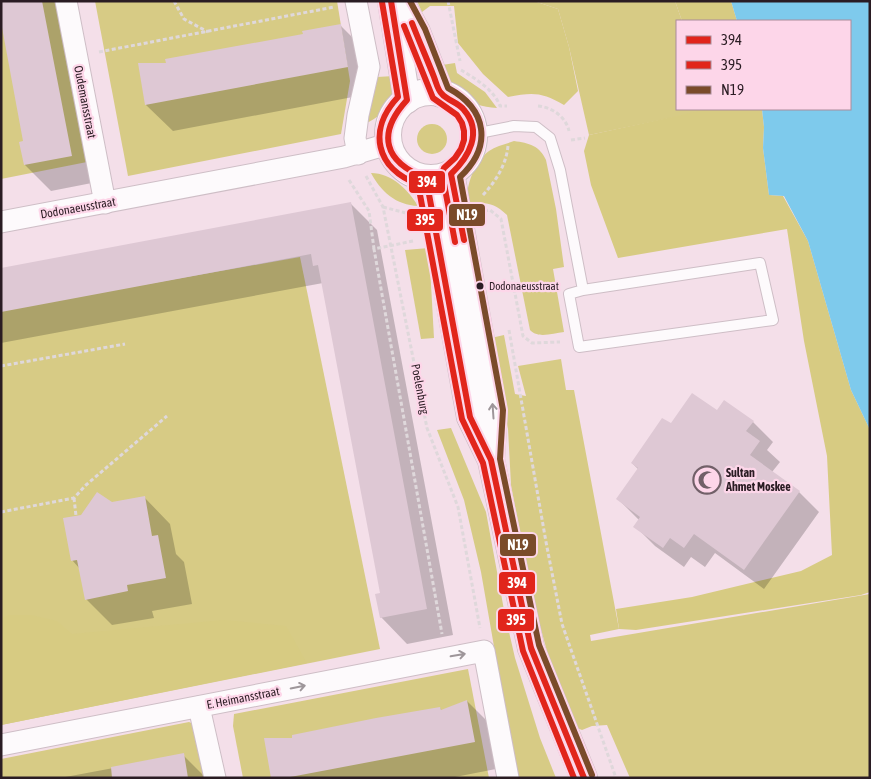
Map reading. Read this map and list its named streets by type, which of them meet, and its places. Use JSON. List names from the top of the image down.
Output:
{
  "streets": {
    "street": ["Oudemansstraat", "Dodonaeusstraat", "E. Heimansstraat"],
    "path": ["Poelenburg"]
  },
  "crossings": [
    ["Oudemansstraat", "Dodonaeusstraat"],
    ["Dodonaeusstraat", "Poelenburg"],
    ["Poelenburg", "E. Heimansstraat"]
  ],
  "one_way": ["E. Heimansstraat"],
  "places": {
    "other": ["Dodonaeusstraat"],
    "mosque": ["Sultan Ahmet Moskee"]
  },
  "lines": ["transit line 394", "transit line N19", "transit line 395"],
  "legend": ["394", "395", "N19"]
}
